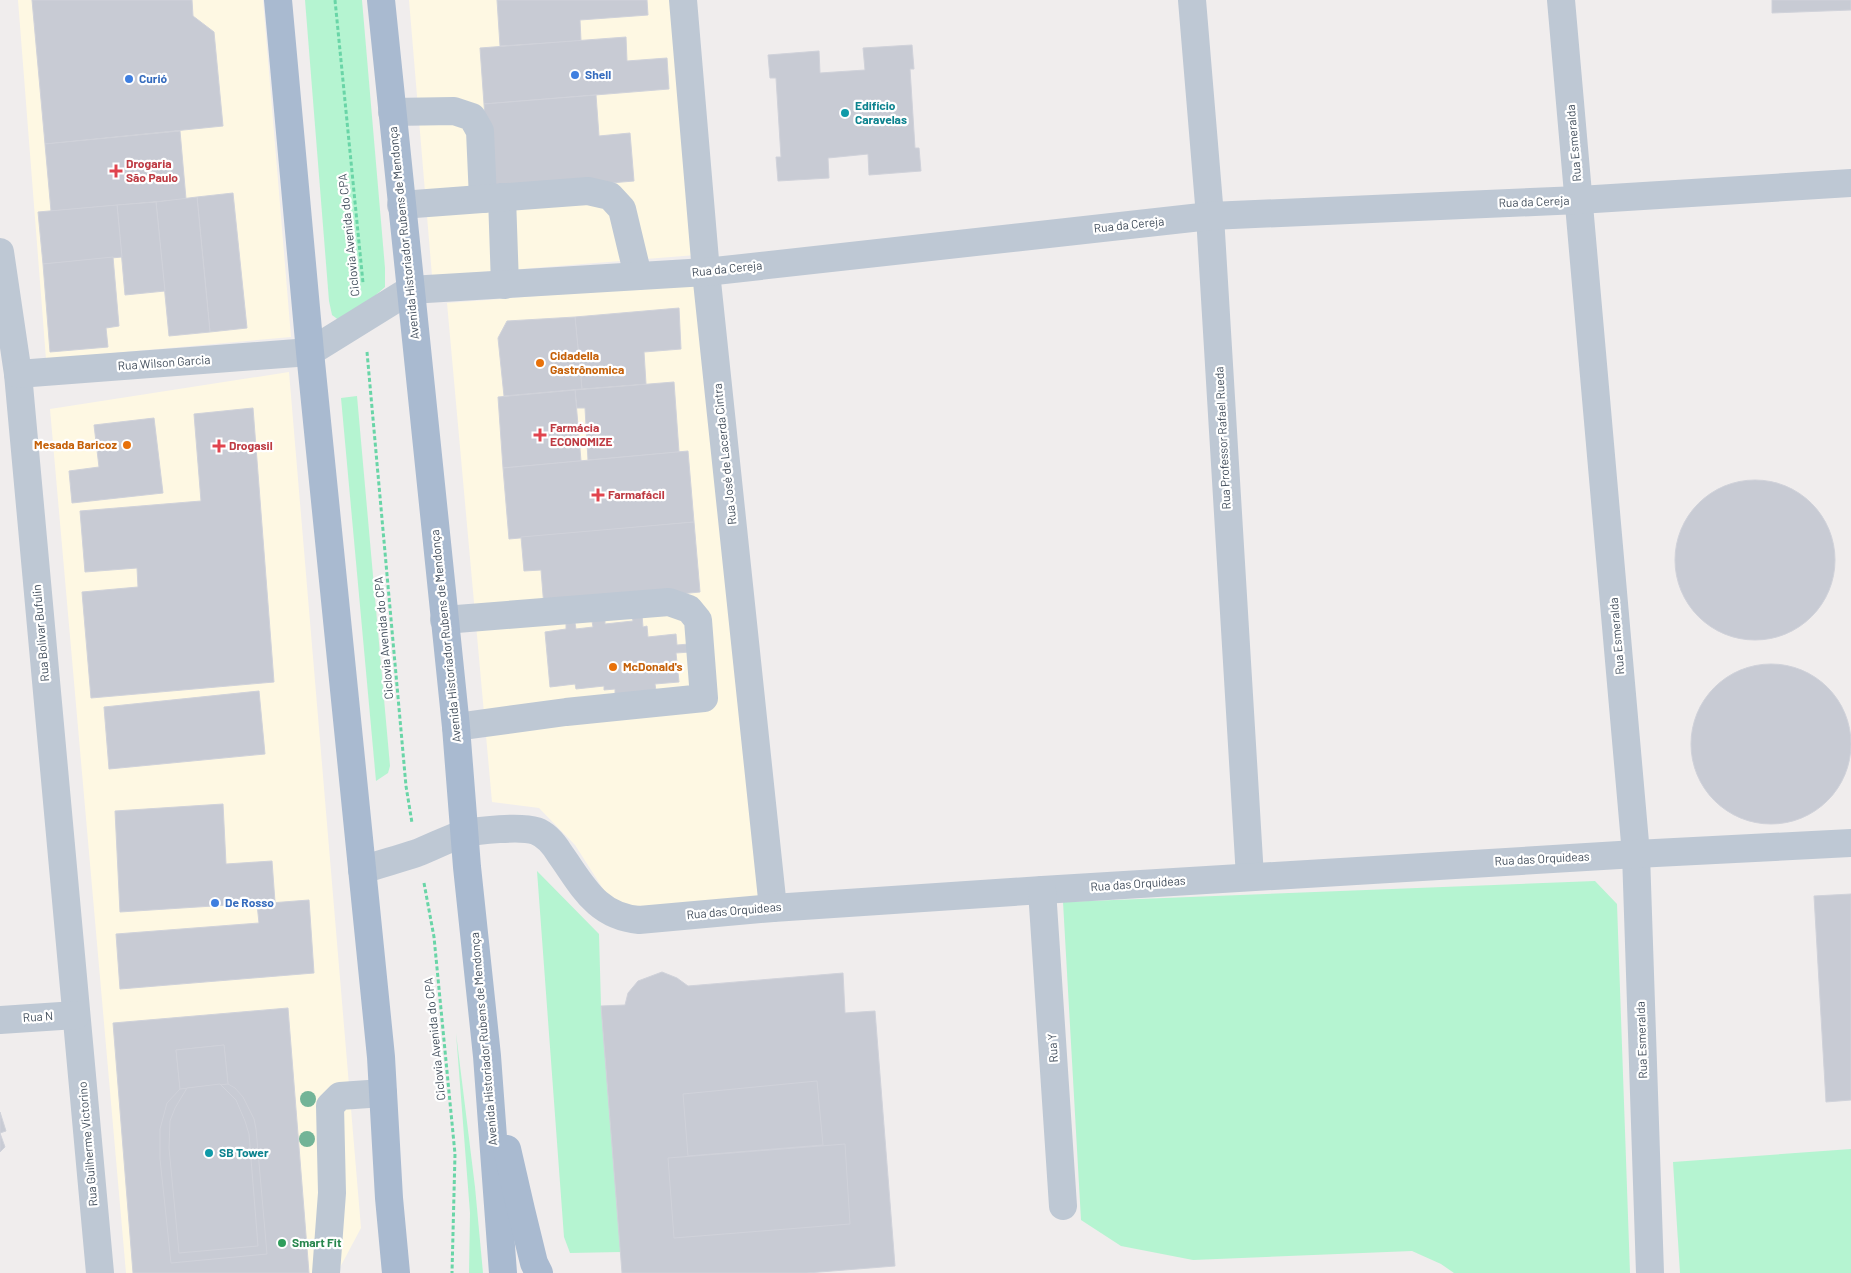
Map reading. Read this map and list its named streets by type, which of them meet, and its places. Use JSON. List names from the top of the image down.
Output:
{
  "streets": {
    "main road": ["Avenida Historiador Rubens de Mendonça"],
    "street": [
      "Rua Esmeralda",
      "Rua da Cereja",
      "Rua Wilson Garcia",
      "Rua Professor Rafael Rueda",
      "Rua José de Lacerda Cintra",
      "Rua Bolivar Bufulin",
      "Rua das Orquídeas",
      "Rua N",
      "Rua Y",
      "Rua Guilherme Victorino"
    ],
    "path": ["Ciclovia Avenida do CPA"]
  },
  "crossings": [
    ["Rua Esmeralda", "Rua da Cereja"],
    ["Rua Esmeralda", "Rua das Orquídeas"],
    ["Rua da Cereja", "Avenida Historiador Rubens de Mendonça"],
    ["Rua da Cereja", "Rua Professor Rafael Rueda"],
    ["Rua da Cereja", "Rua José de Lacerda Cintra"],
    ["Avenida Historiador Rubens de Mendonça", "Rua das Orquídeas"],
    ["Ciclovia Avenida do CPA", "Rua das Orquídeas"],
    ["Rua Wilson Garcia", "Rua Bolivar Bufulin"],
    ["Rua Professor Rafael Rueda", "Rua das Orquídeas"],
    ["Rua José de Lacerda Cintra", "Rua das Orquídeas"],
    ["Rua Bolivar Bufulin", "Rua N"],
    ["Rua Bolivar Bufulin", "Rua Guilherme Victorino"],
    ["Rua das Orquídeas", "Rua Y"],
    ["Rua N", "Rua Guilherme Victorino"]
  ],
  "places": {
    "other": [
      "Shell",
      "Curió",
      "Edifício Caravelas",
      "Cidadella Gastrônomica",
      "Mesada Baricoz",
      "McDonald's",
      "De Rosso",
      "SB Tower",
      "Smart Fit"
    ],
    "health": [
      "Drogaria São Paulo",
      "Farmácia ECONOMIZE",
      "Drogasil",
      "Farmafácil"
    ]
  }
}
